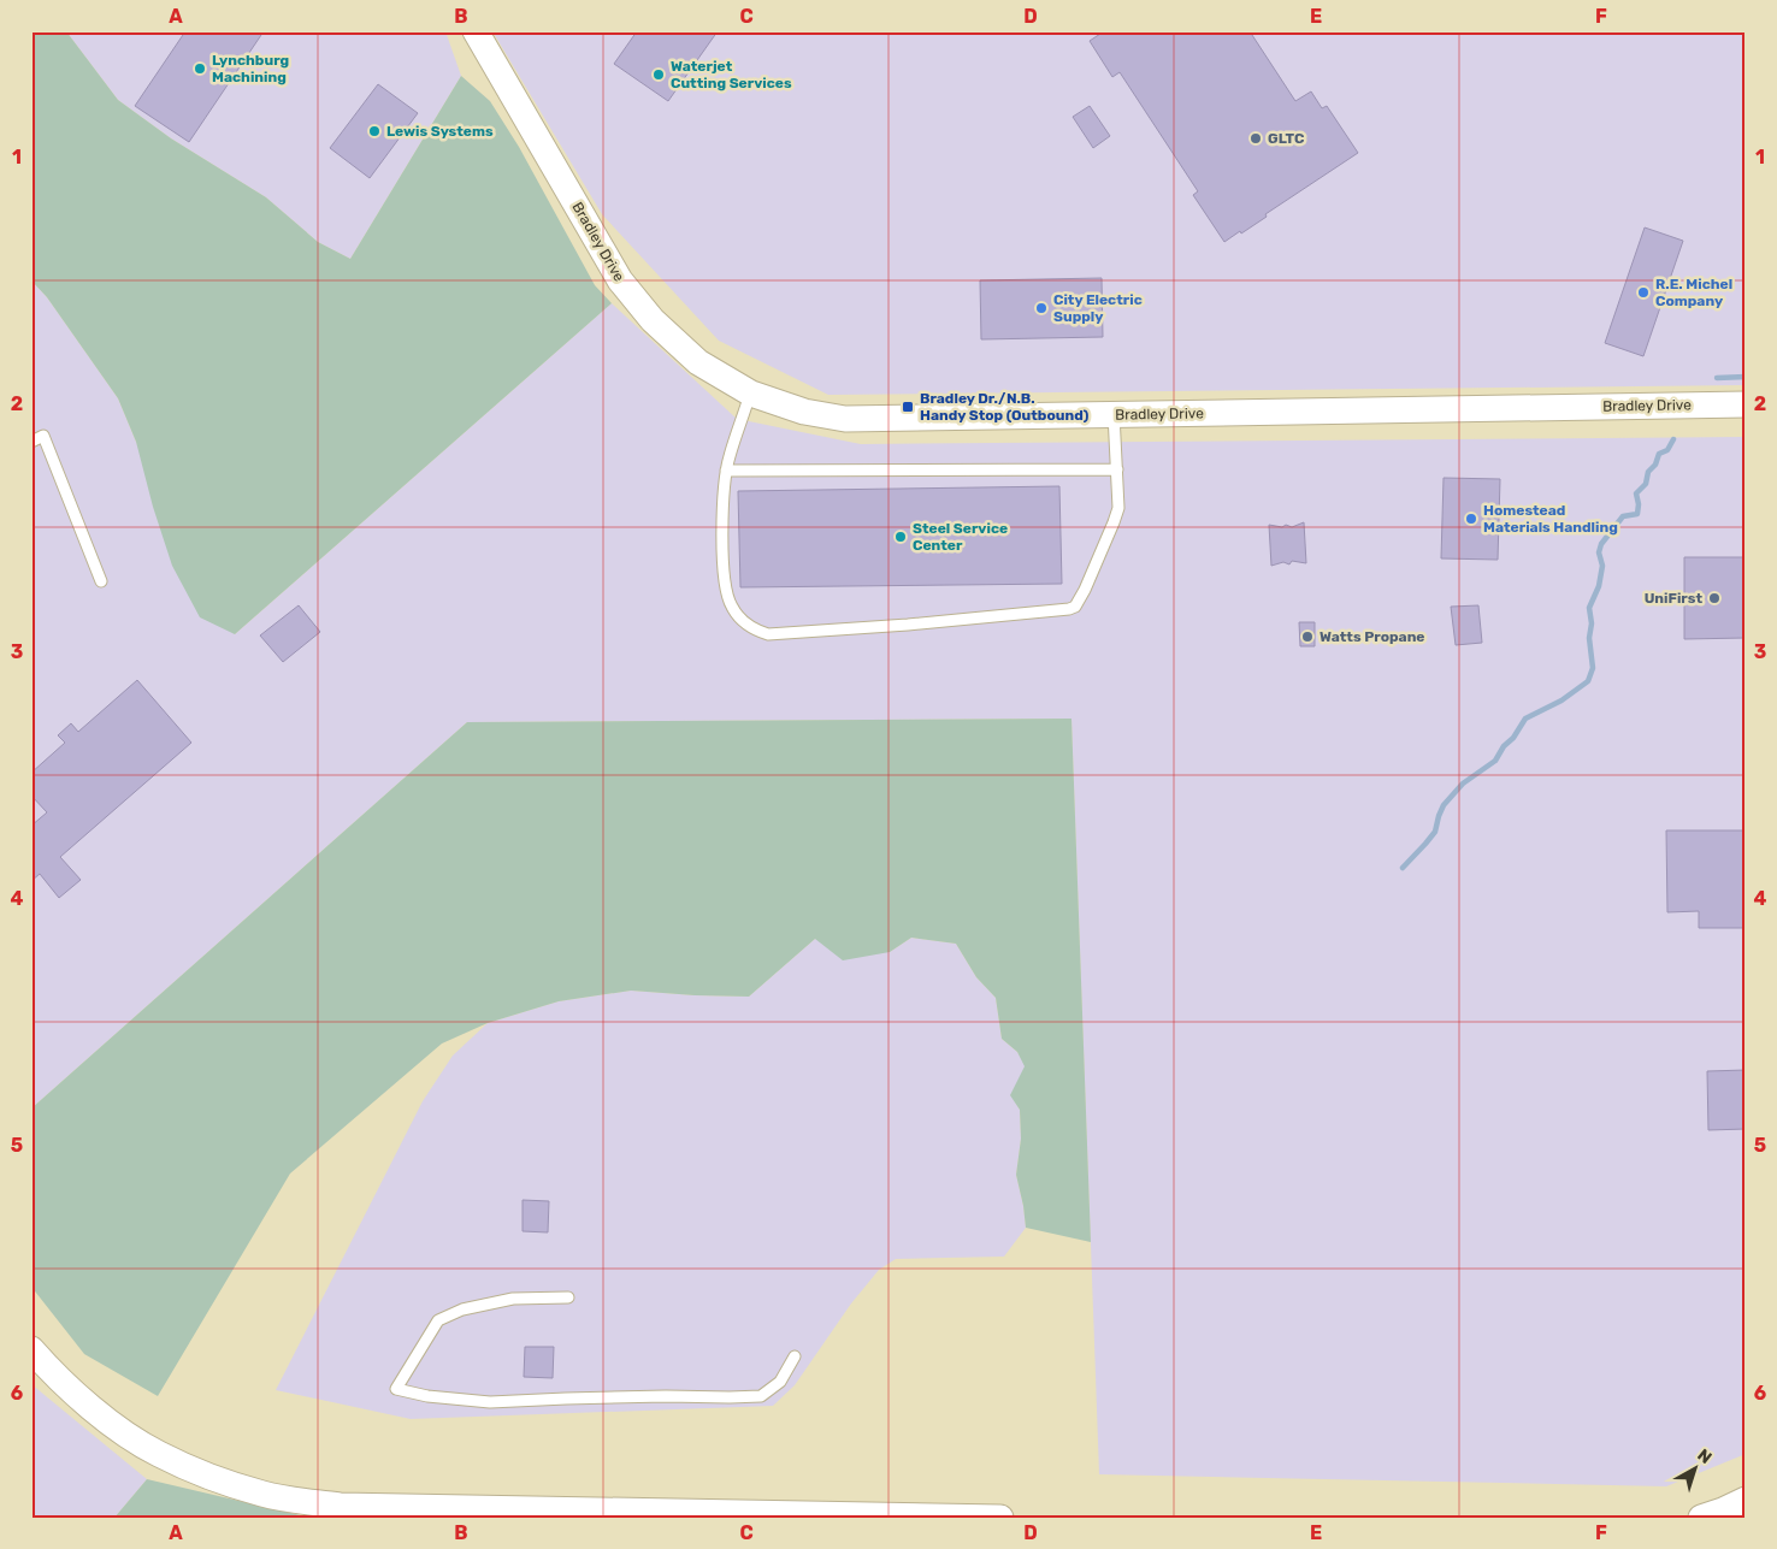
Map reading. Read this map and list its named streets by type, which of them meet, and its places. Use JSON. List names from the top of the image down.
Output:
{
  "streets": {
    "street": ["Bradley Drive"]
  },
  "places": {
    "other": [
      "Lynchburg Machining",
      "Waterjet Cutting Services",
      "Lewis Systems",
      "GLTC",
      "R.E. Michel Company",
      "City Electric Supply",
      "Homestead Materials Handling",
      "Steel Service Center",
      "UniFirst",
      "Watts Propane"
    ],
    "transit": ["Bradley Dr./N.B. Handy Stop (Outbound)"]
  },
  "north": "top right",
  "grid": {
    "columns": [
      "A",
      "B",
      "C",
      "D",
      "E",
      "F"
    ],
    "rows": [
      "1",
      "2",
      "3",
      "4",
      "5",
      "6"
    ]
  }
}
